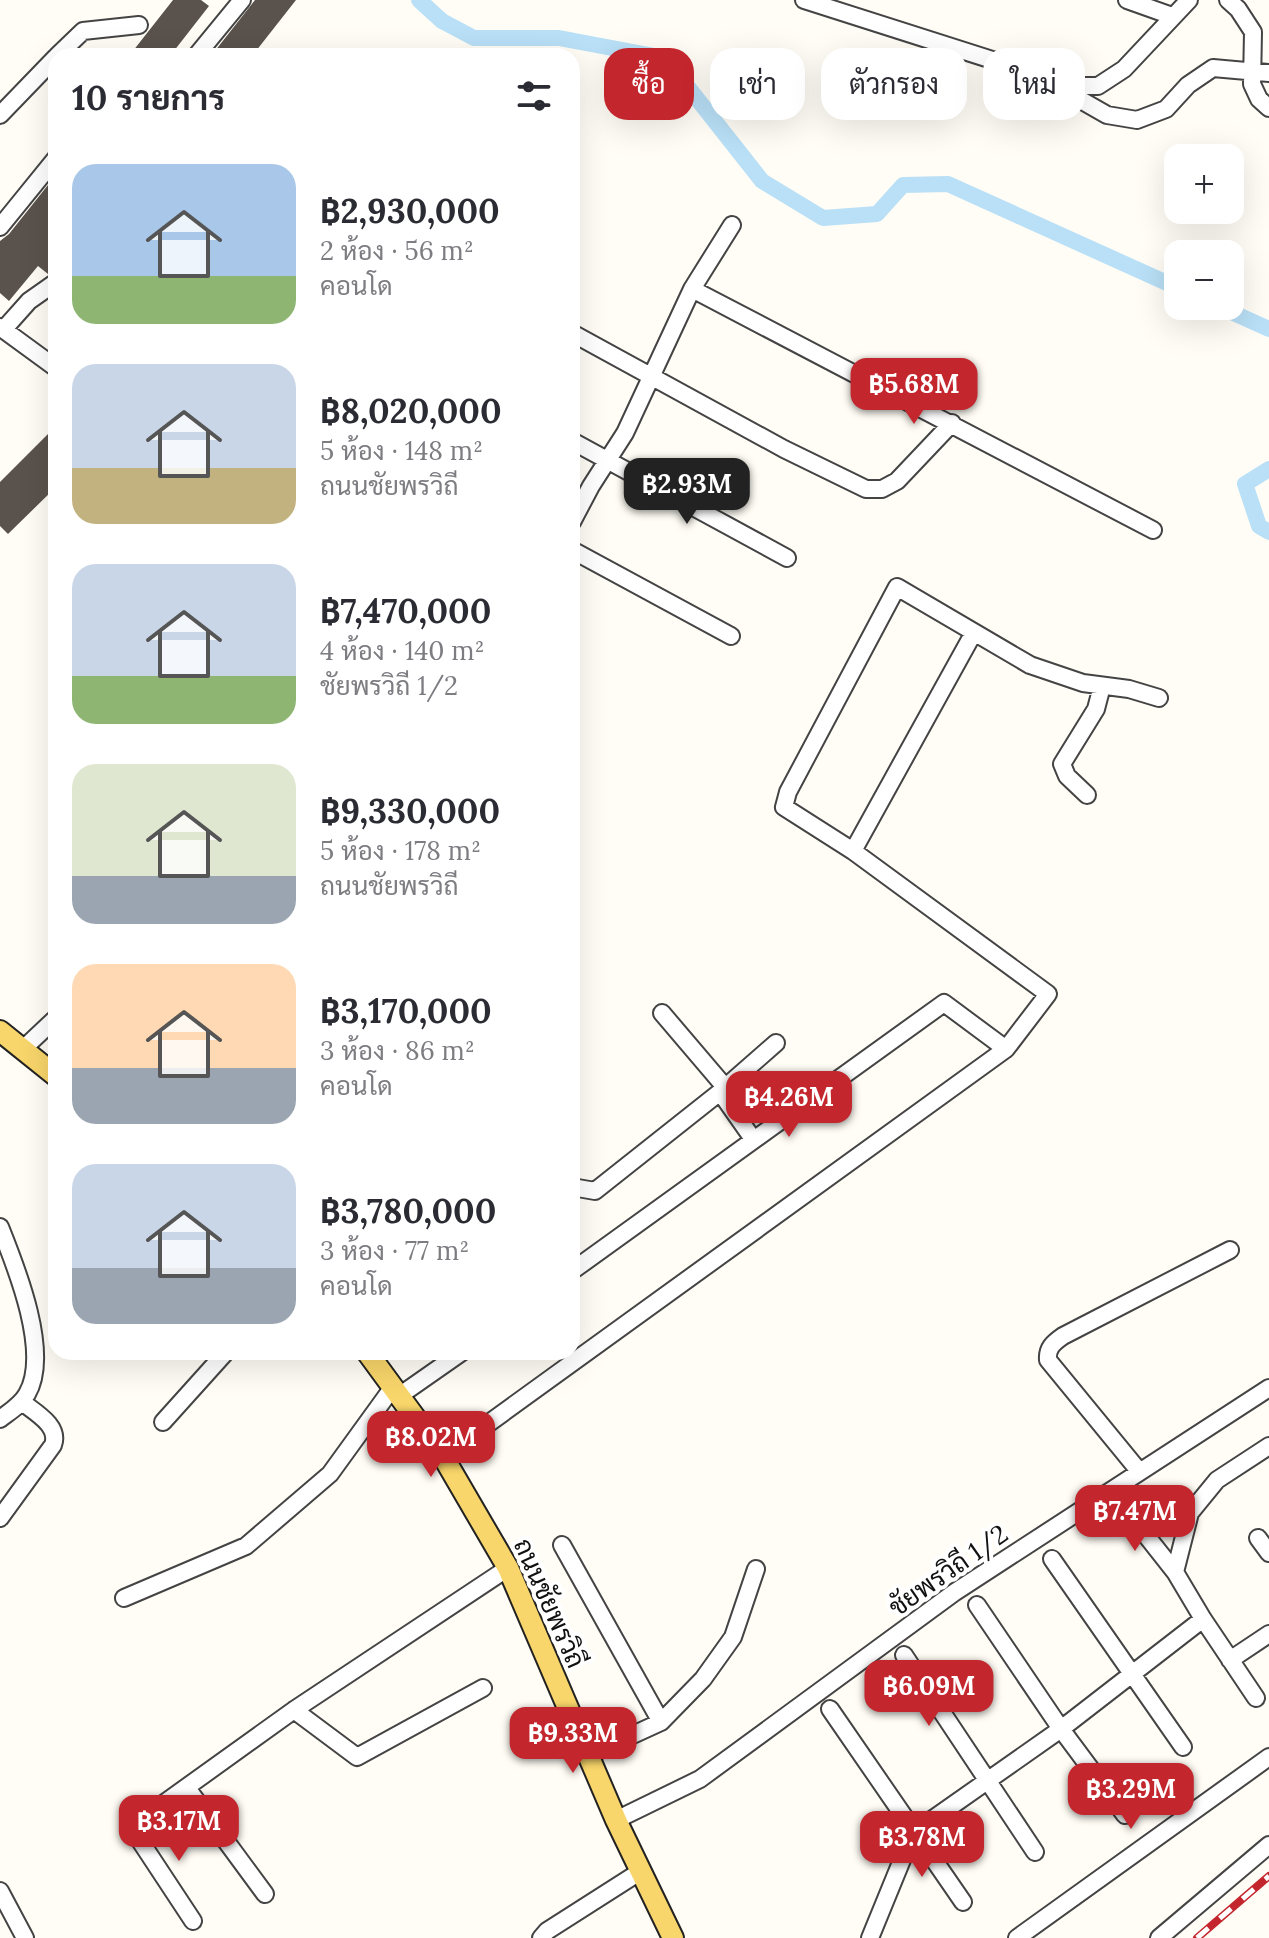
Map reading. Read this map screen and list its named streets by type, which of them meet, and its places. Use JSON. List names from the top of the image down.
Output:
{
  "streets": {
    "main road": ["ถนนชัยพรวิถี"],
    "street": ["ชัยพรวิถี 1/2"]
  },
  "crossings": [
    ["ชัยพรวิถี 1/2", "ถนนชัยพรวิถี"]
  ],
  "page": {
    "chip": [
      "ซื้อ",
      "เช่า",
      "ตัวกรอง",
      "ใหม่"
    ],
    "heading": "10 รายการ",
    "map_buttons": ["+", "−"],
    "list": [
      {
        "name": "฿2,930,000",
        "note": "2 ห้อง · 56 m² · คอนโด"
      },
      {
        "name": "฿8,020,000",
        "note": "5 ห้อง · 148 m² · ถนนชัยพรวิถี"
      },
      {
        "name": "฿7,470,000",
        "note": "4 ห้อง · 140 m² · ชัยพรวิถี 1/2"
      },
      {
        "name": "฿9,330,000",
        "note": "5 ห้อง · 178 m² · ถนนชัยพรวิถี"
      },
      {
        "name": "฿3,170,000",
        "note": "3 ห้อง · 86 m² · คอนโด"
      },
      {
        "name": "฿3,780,000",
        "note": "3 ห้อง · 77 m² · คอนโด"
      }
    ],
    "price": [
      "฿5.68M",
      "฿2.93M",
      "฿4.26M",
      "฿8.02M",
      "฿7.47M",
      "฿6.09M",
      "฿9.33M",
      "฿3.29M",
      "฿3.17M",
      "฿3.78M"
    ]
  }
}
